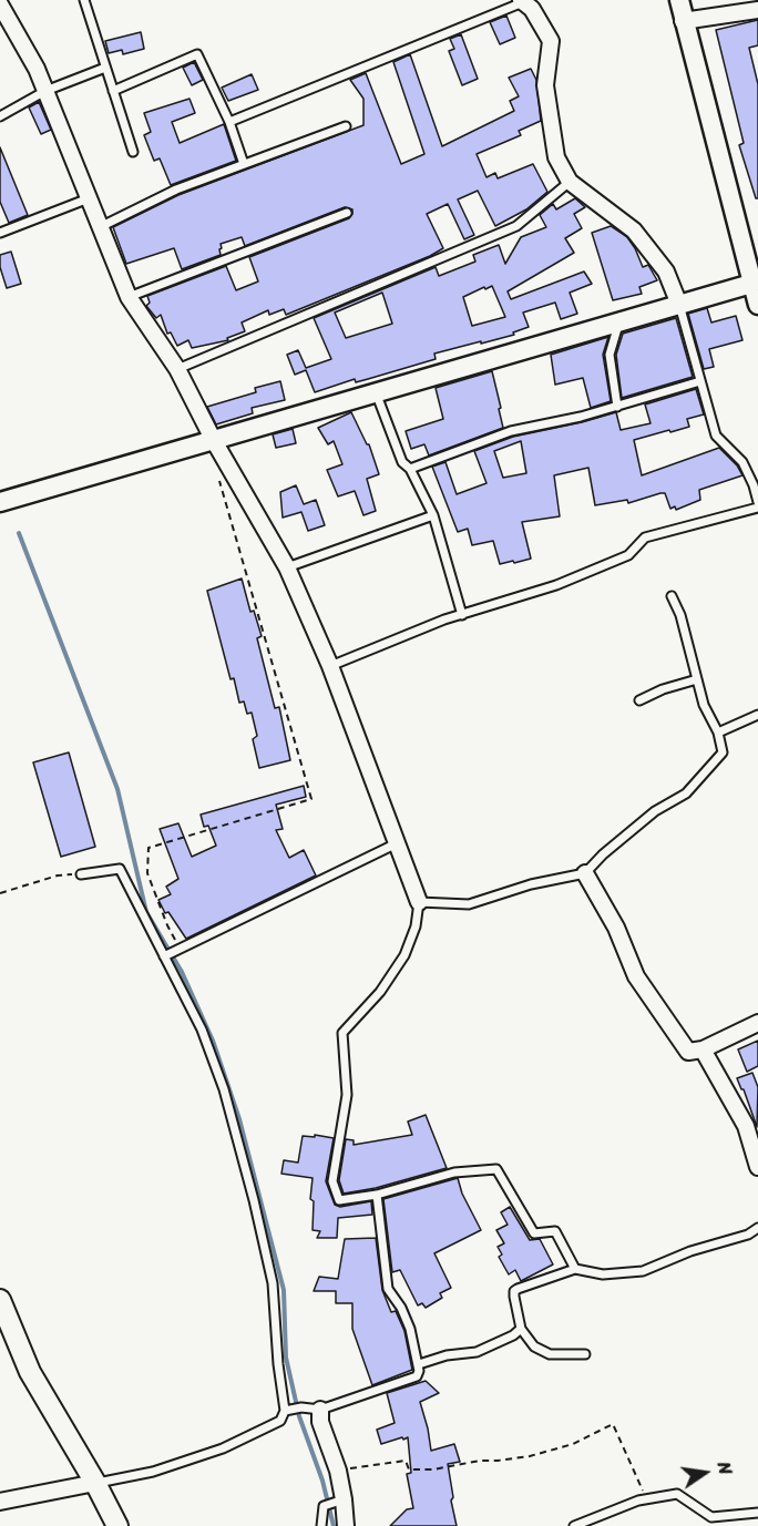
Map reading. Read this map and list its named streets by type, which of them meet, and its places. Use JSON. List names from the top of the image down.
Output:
{
  "north": "right"
}
